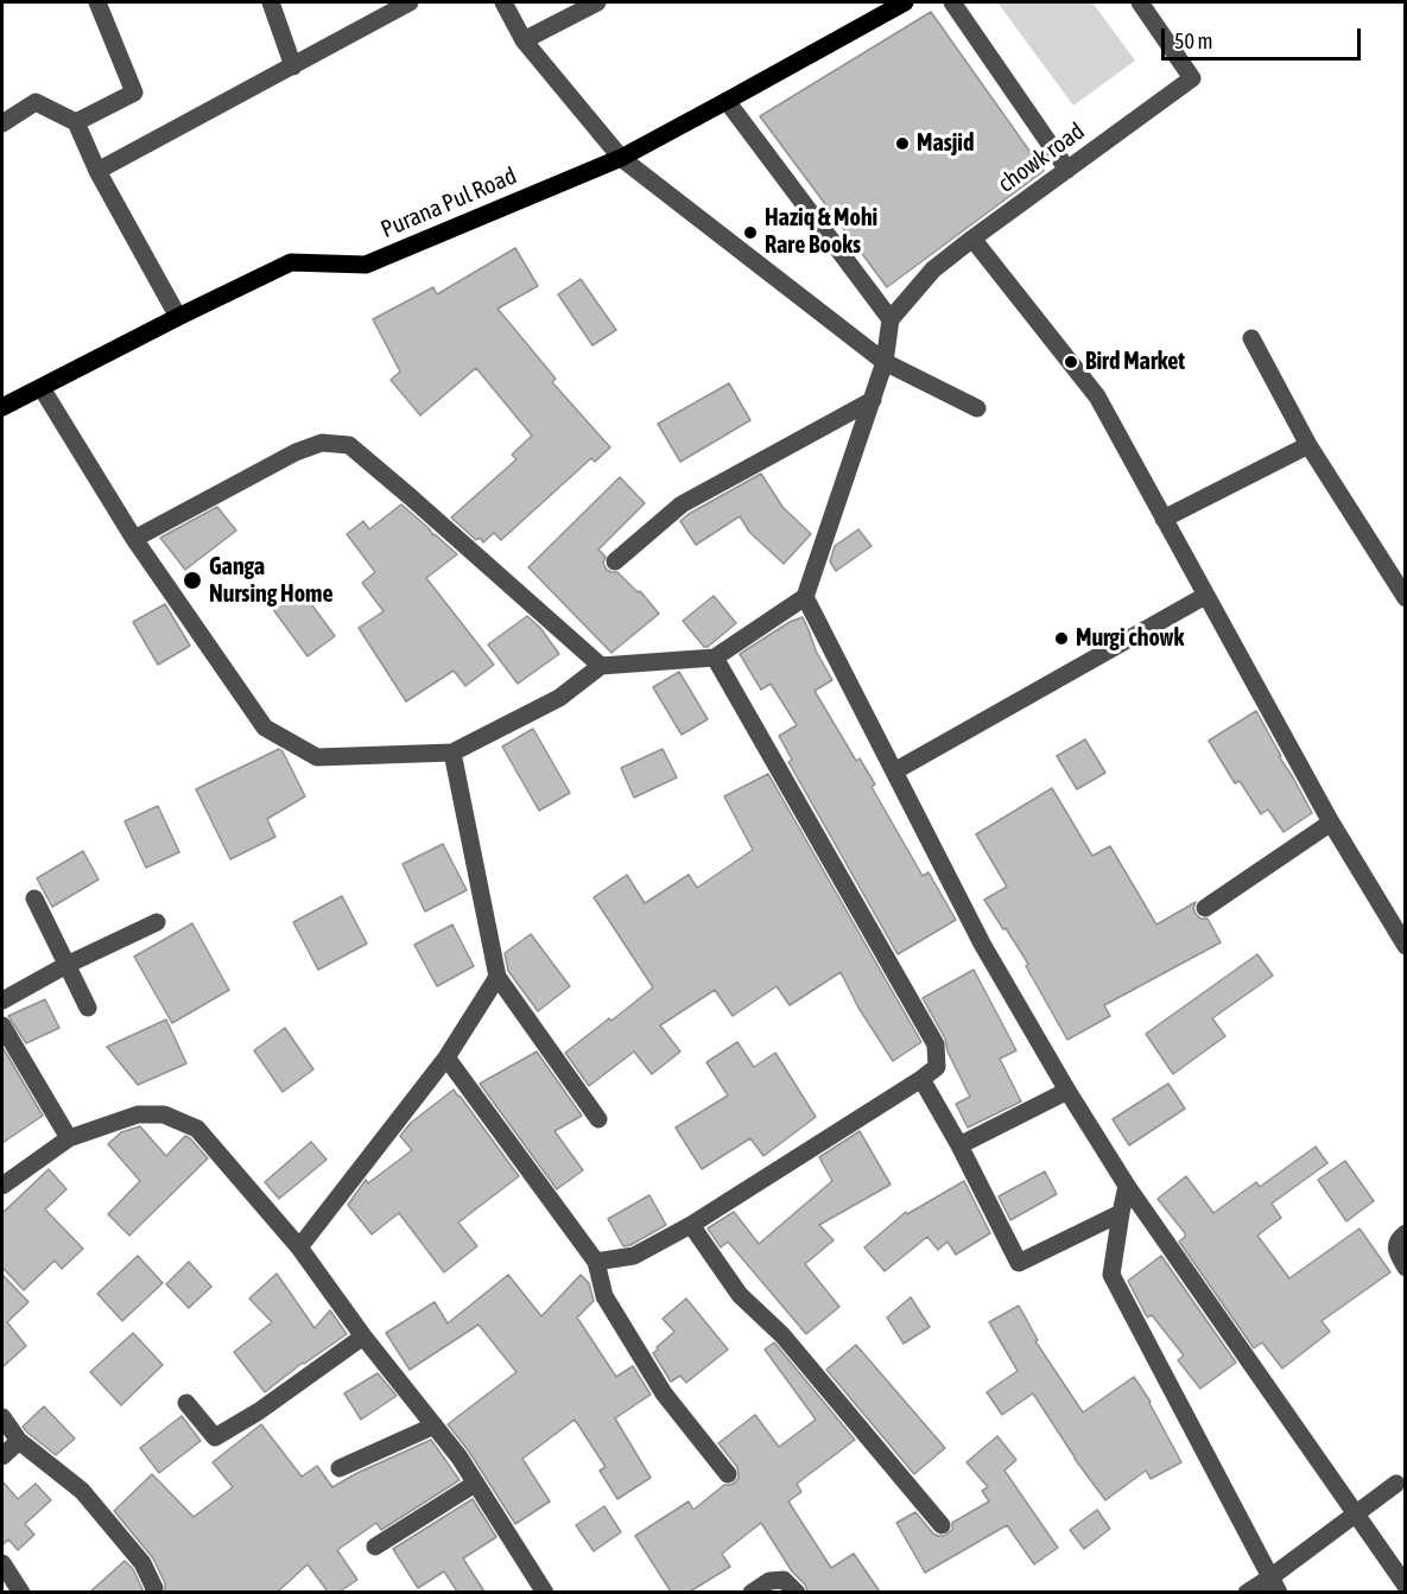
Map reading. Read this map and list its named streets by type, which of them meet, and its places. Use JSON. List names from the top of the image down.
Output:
{
  "streets": {
    "main road": ["Purana Pul Road"],
    "street": ["chowk road"]
  },
  "places": [
    "Masjid",
    "Haziq & Mohi Rare Books",
    "Bird Market",
    "Ganga Nursing Home",
    "Murgi chowk"
  ],
  "scale_bar": "50 m"
}
